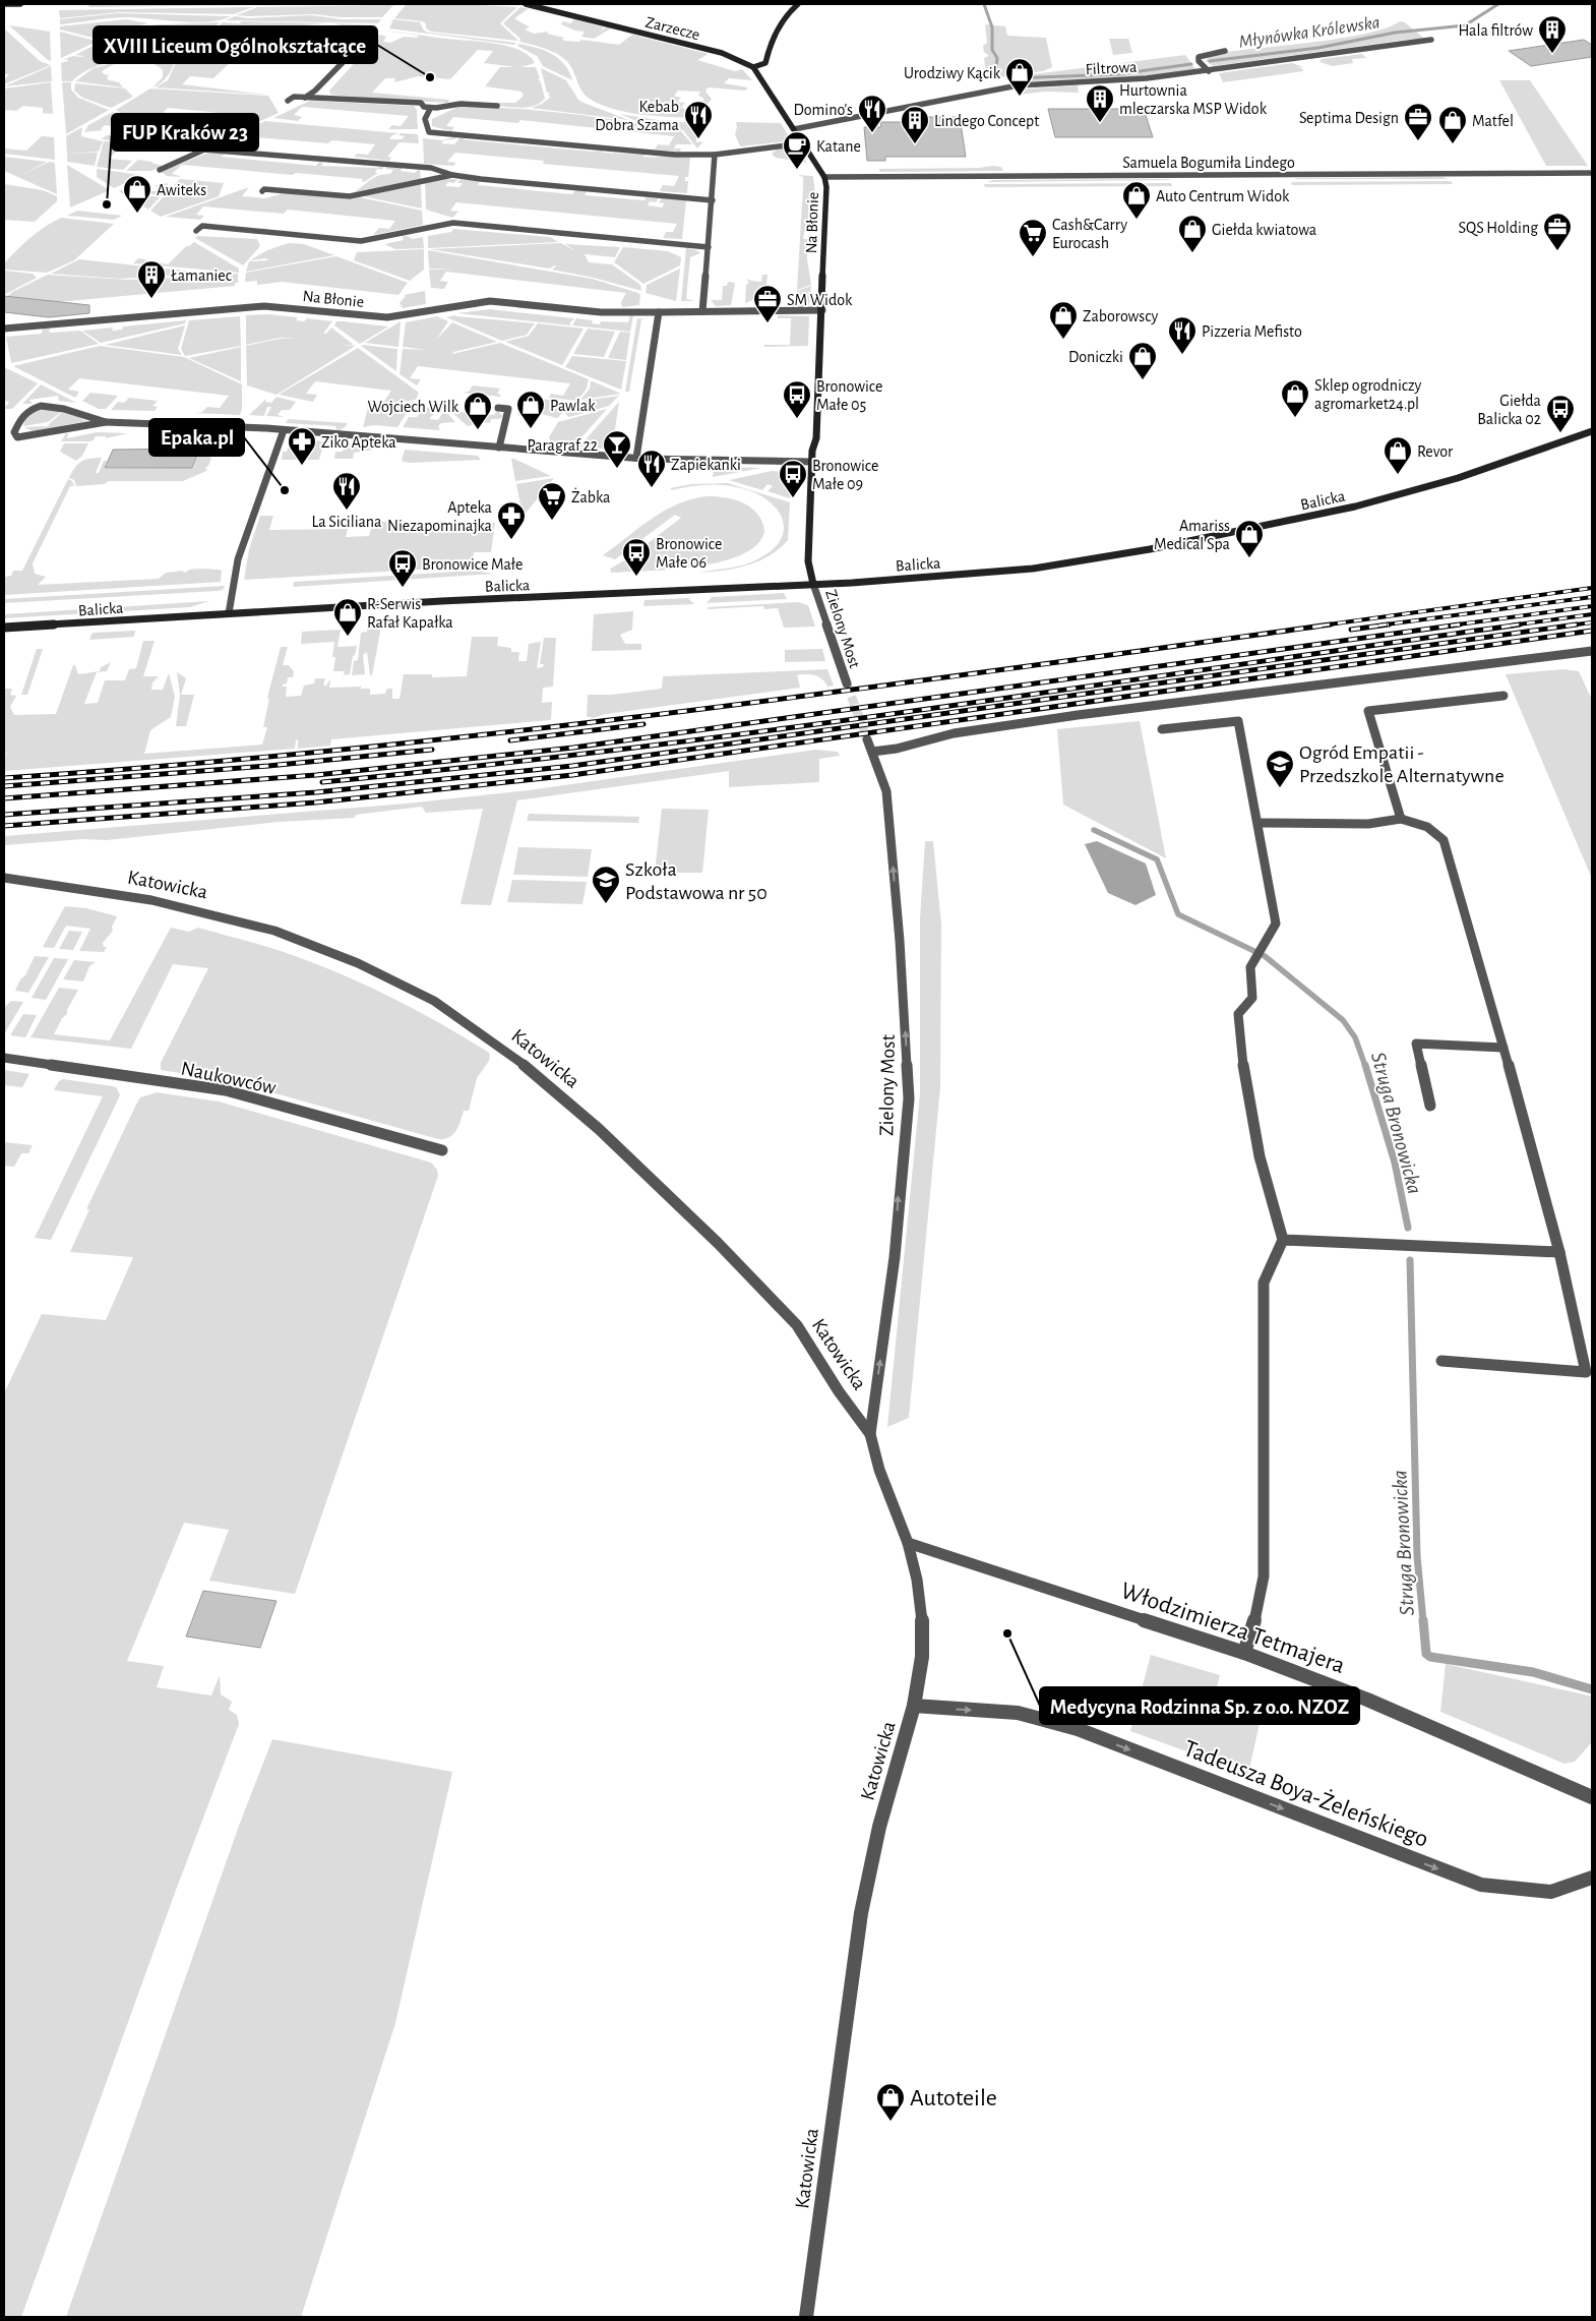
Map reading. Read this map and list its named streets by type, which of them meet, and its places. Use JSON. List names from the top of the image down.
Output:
{
  "streets": {
    "street": [
      "Zarzecze",
      "Filtrowa",
      "Samuela Bogumiła Lindego",
      "Na Błonie",
      "Balicka",
      "Zielony Most",
      "Katowicka",
      "Naukowców",
      "Włodzimierza Tetmajera",
      "Tadeusza Boya-Żeleńskiego"
    ]
  },
  "crossings": [
    ["Zarzecze", "Na Błonie"],
    ["Filtrowa", "Na Błonie"],
    ["Samuela Bogumiła Lindego", "Na Błonie"],
    ["Na Błonie", "Balicka"],
    ["Na Błonie", "Zielony Most"],
    ["Balicka", "Zielony Most"],
    ["Zielony Most", "Katowicka"],
    ["Katowicka", "Włodzimierza Tetmajera"],
    ["Katowicka", "Tadeusza Boya-Żeleńskiego"]
  ],
  "one_way": ["Zielony Most", "Tadeusza Boya-Żeleńskiego"],
  "water": ["Młynówka Królewska", "Struga Bronowicka"],
  "places": {
    "building": [
      "Hala filtrów",
      "Hurtownia mleczarska MSP Widok",
      "Lindego Concept",
      "Łamaniec"
    ],
    "other": [
      "XVIII Liceum Ogólnokształcące",
      "FUP Kraków 23",
      "Epaka.pl",
      "Medycyna Rodzinna Sp. z o.o. NZOZ"
    ],
    "shop": [
      "Urodziwy Kącik",
      "Matfel",
      "Awiteks",
      "Auto Centrum Widok",
      "Giełda kwiatowa",
      "Zaborowscy",
      "Doniczki",
      "Sklep ogrodniczy agromarket24.pl",
      "Pawlak",
      "Wojciech Wilk",
      "Revor",
      "Amariss Medical Spa",
      "R-Serwis Rafał Kapałka",
      "Autoteile"
    ],
    "restaurant": [
      "Domino's",
      "Kebab Dobra Szama",
      "Pizzeria Mefisto",
      "Zapiekanki",
      "La Siciliana"
    ],
    "office": ["Septima Design", "SQS Holding", "SM Widok"],
    "cafe": ["Katane"],
    "supermarket": ["Cash&Carry Eurocash", "Żabka"],
    "bus stop": [
      "Bronowice Małe 05",
      "Giełda Balicka 02",
      "Bronowice Małe 09",
      "Bronowice Małe 06",
      "Bronowice Małe"
    ],
    "pharmacy": ["Ziko Apteka", "Apteka Niezapominajka"],
    "bar": ["Paragraf 22"],
    "school or university": ["Ogród Empatii - Przedszkole Alternatywne", "Szkoła Podstawowa nr 50"]
  }
}
